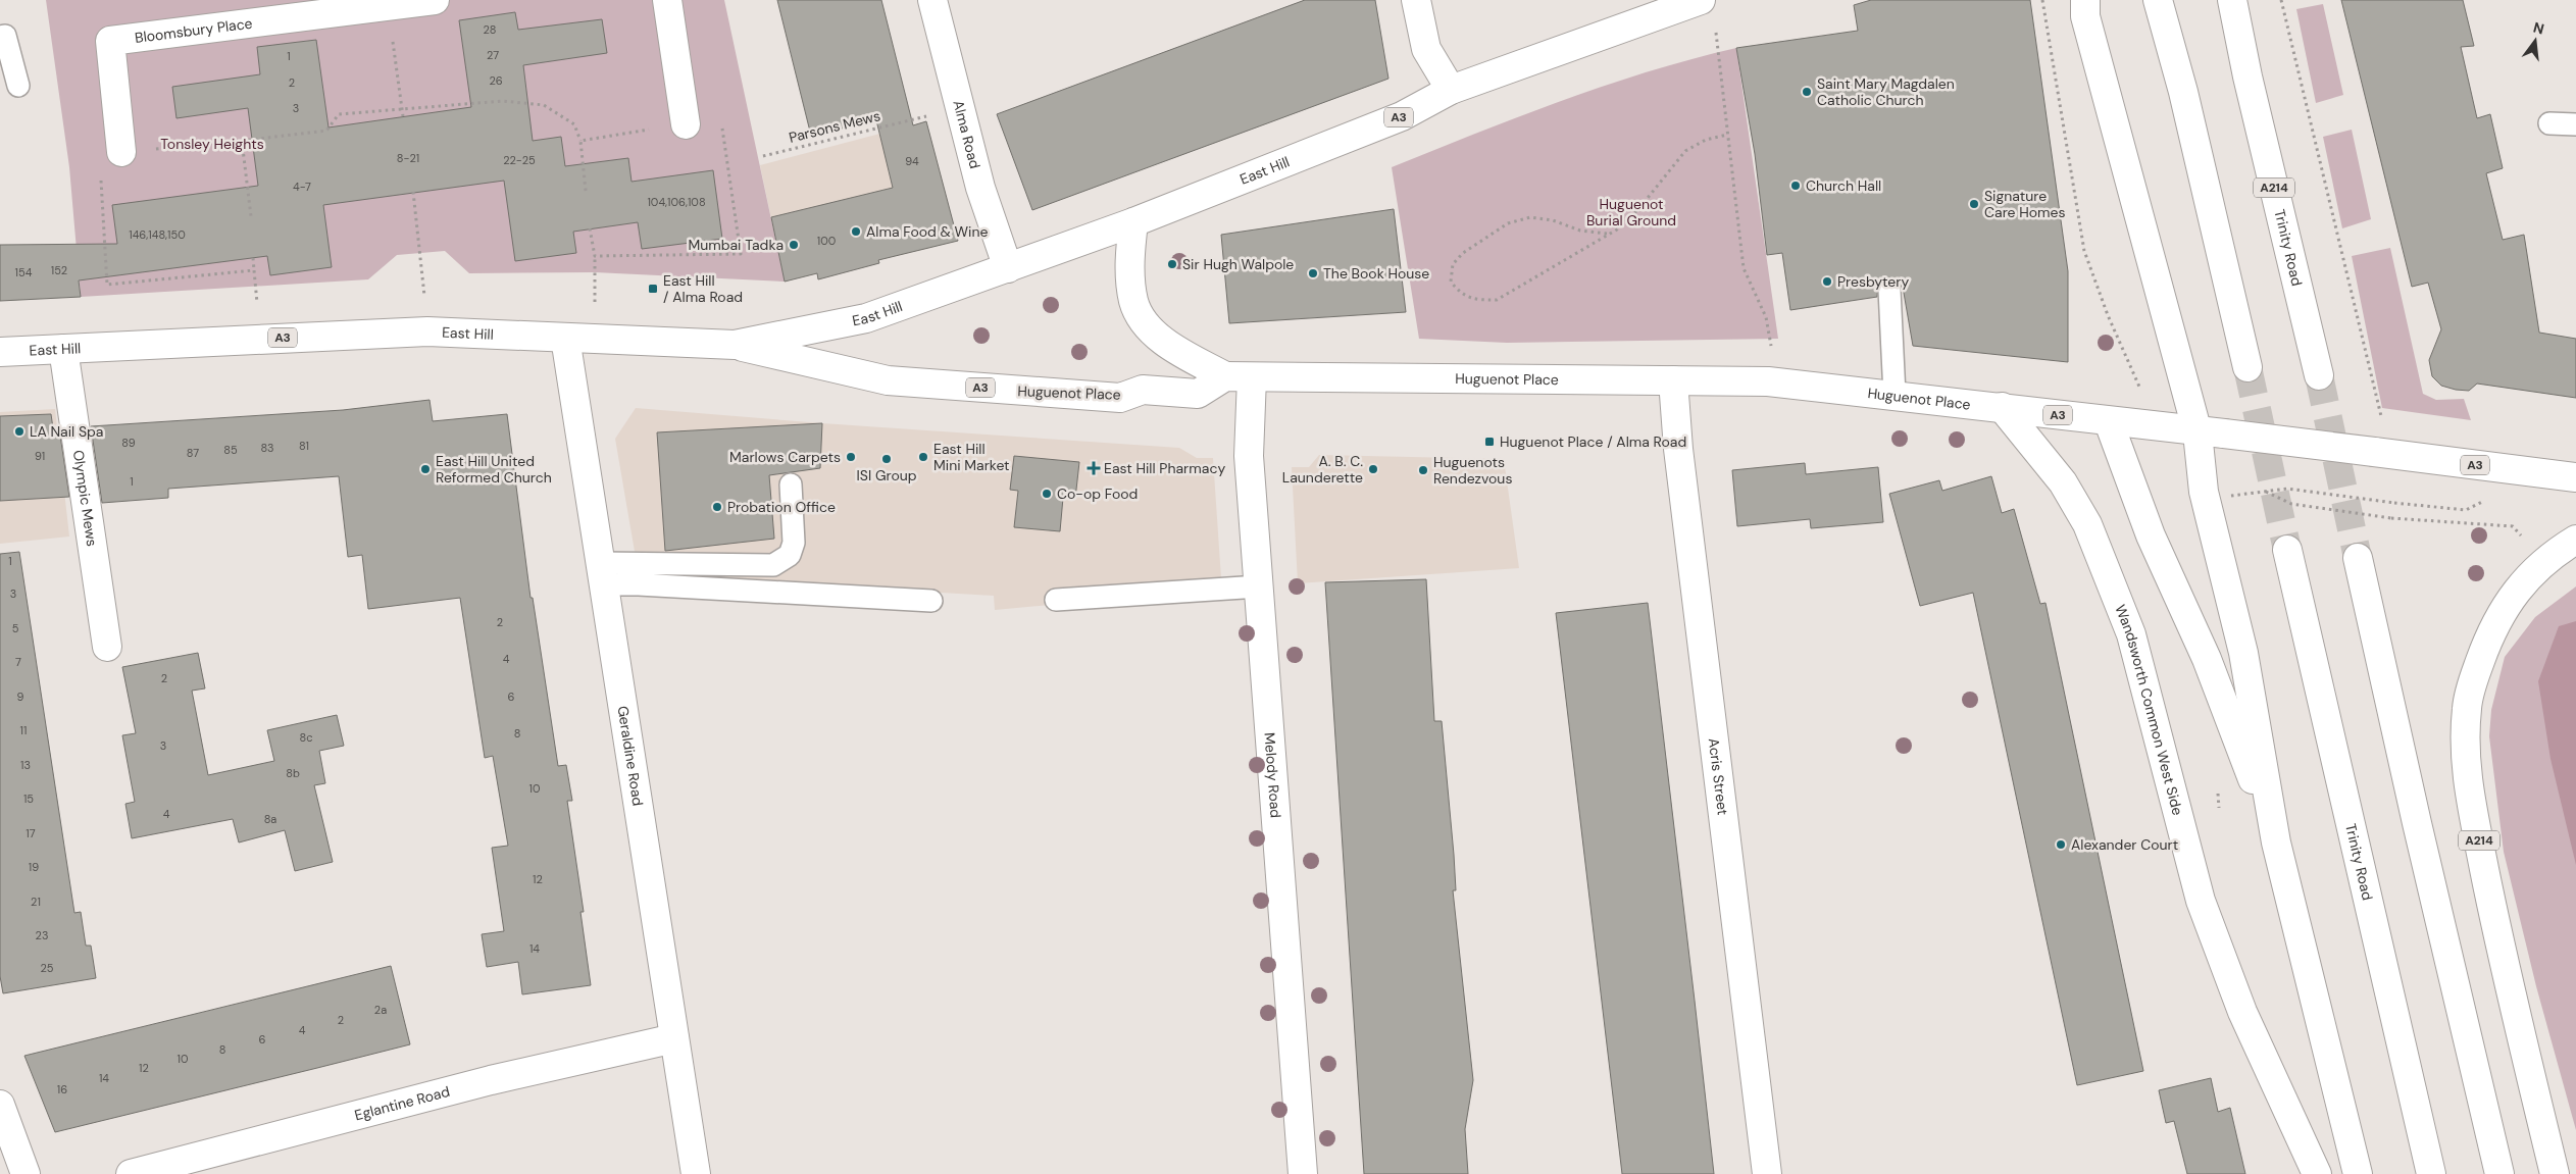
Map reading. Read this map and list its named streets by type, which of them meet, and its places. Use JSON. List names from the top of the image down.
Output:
{
  "streets": {
    "main road": [
      "Bloomsbury Place",
      "A3",
      "Alma Road",
      "East Hill",
      "A214",
      "Trinity Road",
      "Huguenot Place",
      "Olympic Mews",
      "Wandsworth Common West Side",
      "Geraldine Road",
      "Melody Road",
      "Acris Street",
      "Eglantine Road"
    ],
    "path": ["Parsons Mews"]
  },
  "crossings": [
    ["A3", "East Hill"],
    ["A3", "Huguenot Place"],
    ["A3", "Melody Road"],
    ["Alma Road", "East Hill"],
    ["East Hill", "Huguenot Place"],
    ["East Hill", "Olympic Mews"],
    ["East Hill", "Geraldine Road"],
    ["Huguenot Place", "Wandsworth Common West Side"],
    ["Huguenot Place", "Melody Road"],
    ["Huguenot Place", "Acris Street"],
    ["Geraldine Road", "Eglantine Road"]
  ],
  "parks": ["Tonsley Heights", "Huguenot Burial Ground"],
  "places": {
    "other": [
      "Saint Mary Magdalen Catholic Church",
      "Church Hall",
      "Signature Care Homes",
      "Alma Food & Wine",
      "Mumbai Tadka",
      "Sir Hugh Walpole",
      "The Book House",
      "Presbytery",
      "LA Nail Spa",
      "Marlows Carpets",
      "East Hill Mini Market",
      "ISI Group",
      "East Hill United Reformed Church",
      "A. B. C. Launderette",
      "Huguenots Rendezvous",
      "Co-op Food",
      "Probation Office",
      "Alexander Court"
    ],
    "transit": ["East Hill / Alma Road", "Huguenot Place / Alma Road"],
    "health": ["East Hill Pharmacy"]
  },
  "house_numbers": [
    "28",
    "27",
    "1",
    "26",
    "2",
    "3",
    "8-21",
    "22-25",
    "94",
    "4-7",
    "104,106,108",
    "146,148,150",
    "100",
    "152",
    "154",
    "89",
    "81",
    "83",
    "85",
    "87",
    "91",
    "1",
    "1",
    "3",
    "2",
    "5",
    "4",
    "7",
    "2",
    "9",
    "6",
    "11",
    "8",
    "8c",
    "3",
    "13",
    "8b",
    "10",
    "15",
    "4",
    "8a",
    "17",
    "19",
    "12",
    "21",
    "23",
    "14",
    "25",
    "2a",
    "2",
    "4",
    "6",
    "8",
    "10",
    "12",
    "14",
    "16"
  ],
  "north": "top"
}
